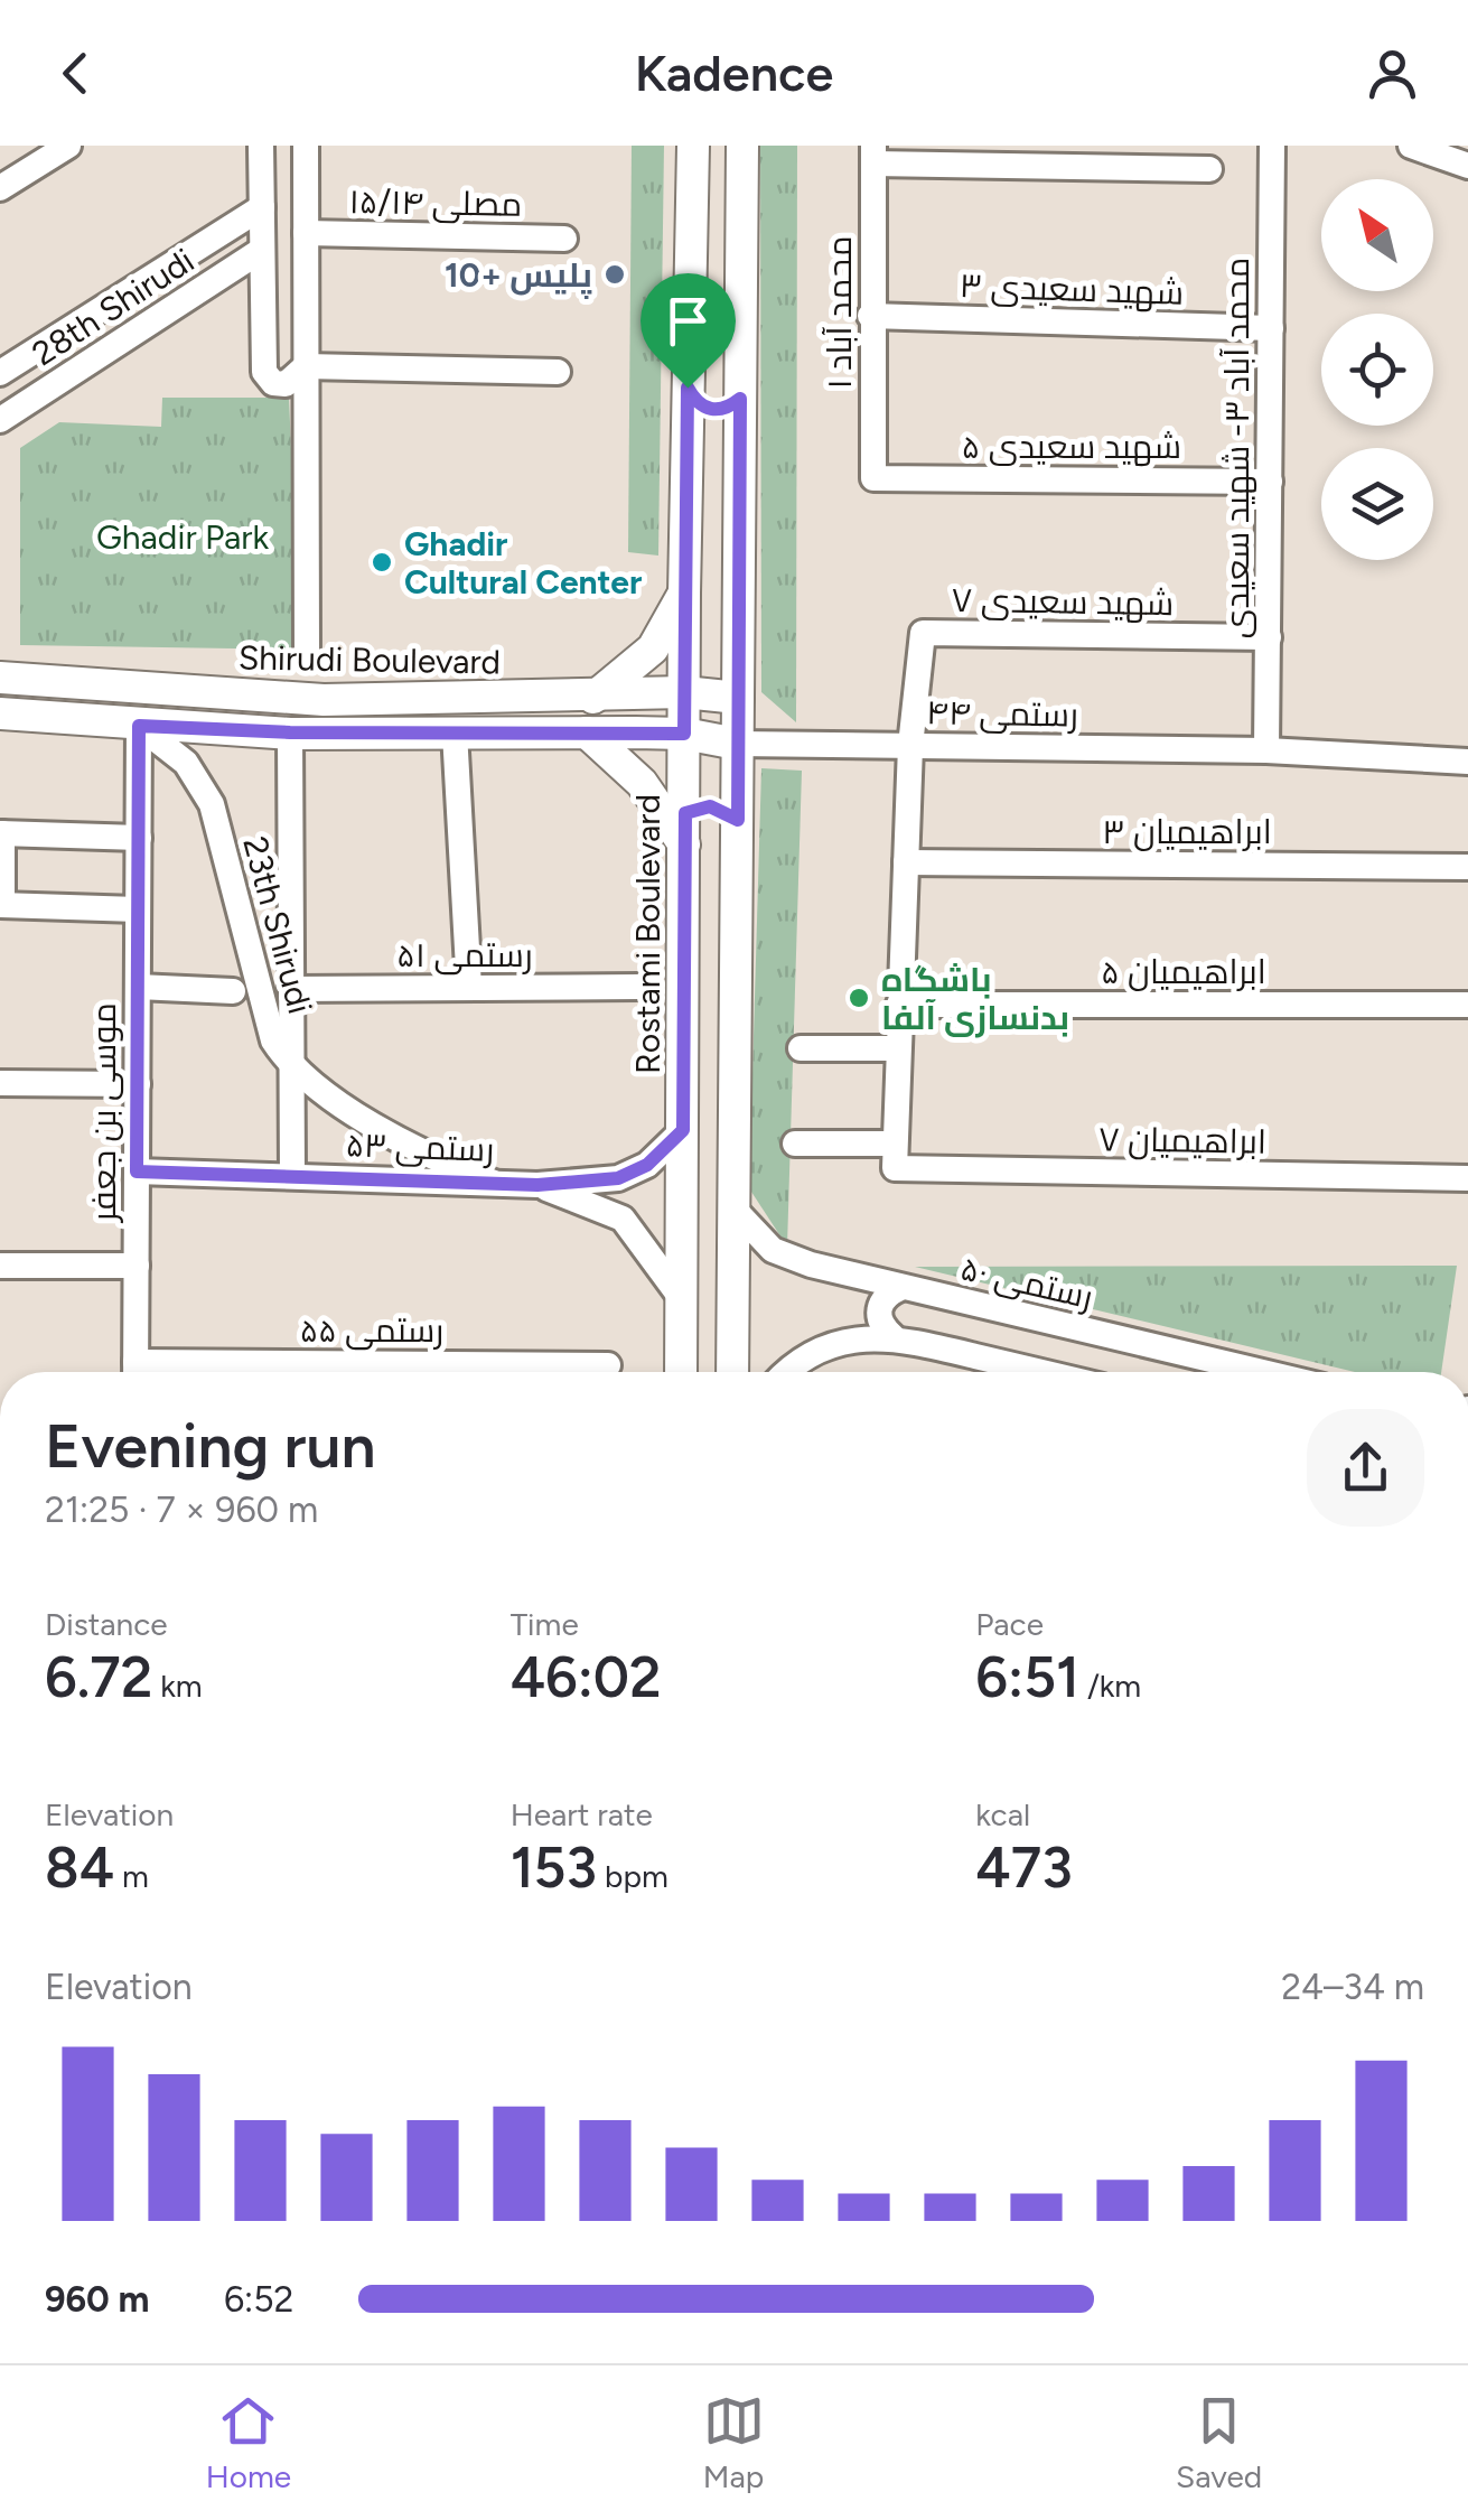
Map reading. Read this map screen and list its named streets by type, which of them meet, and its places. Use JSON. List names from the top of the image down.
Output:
{
  "streets": {
    "main road": ["Shirudi Boulevard", "Rostami Boulevard"],
    "street": [
      "مصلی ۱۵/۱۴",
      "شهید سعیدی ۳",
      "28th Shirudi",
      "محمد آباد ۱",
      "شهید سعیدی ۵",
      "محمد آباد ۳- شهید سعیدی",
      "شهید سعیدی ۷",
      "رستمی ۴۴",
      "ابراهیمیان ۳",
      "23th Shirudi",
      "رستمی ۵۱",
      "ابراهیمیان ۵",
      "موسی بن جعفر",
      "ابراهیمیان ۷",
      "رستمی ۵۳",
      "رستمی ۵۰",
      "رستمی ۵۵"
    ]
  },
  "crossings": [
    ["شهید سعیدی ۳", "محمد آباد ۱"],
    ["شهید سعیدی ۳", "محمد آباد ۳- شهید سعیدی"],
    ["محمد آباد ۱", "شهید سعیدی ۵"],
    ["شهید سعیدی ۵", "محمد آباد ۳- شهید سعیدی"],
    ["محمد آباد ۳- شهید سعیدی", "شهید سعیدی ۷"],
    ["محمد آباد ۳- شهید سعیدی", "رستمی ۴۴"],
    ["شهید سعیدی ۷", "رستمی ۴۴"],
    ["Shirudi Boulevard", "Rostami Boulevard"],
    ["23th Shirudi", "موسی بن جعفر"],
    ["Rostami Boulevard", "رستمی ۵۳"],
    ["موسی بن جعفر", "رستمی ۵۳"]
  ],
  "parks": ["Ghadir Park"],
  "places": ["پلیس +10", "Ghadir Cultural Center", "باشگاه بدنسازی آلفا"],
  "north": "top left",
  "page": {
    "header": "Kadence",
    "heading": ["Evening run", "21:25 · 7 × 960 m"],
    "stats": [
      ["Distance", "6.72 km"],
      ["Time", "46:02"],
      ["Pace", "6:51 /km"],
      ["Elevation", "84 m"],
      ["Heart rate", "153 bpm"],
      ["kcal", "473"]
    ],
    "chart": ["Elevation", "24–34 m"],
    "list": [
      {
        "name": "960 m",
        "note": "6:52"
      }
    ],
    "tabs": ["Home", "Map", "Saved"]
  }
}
